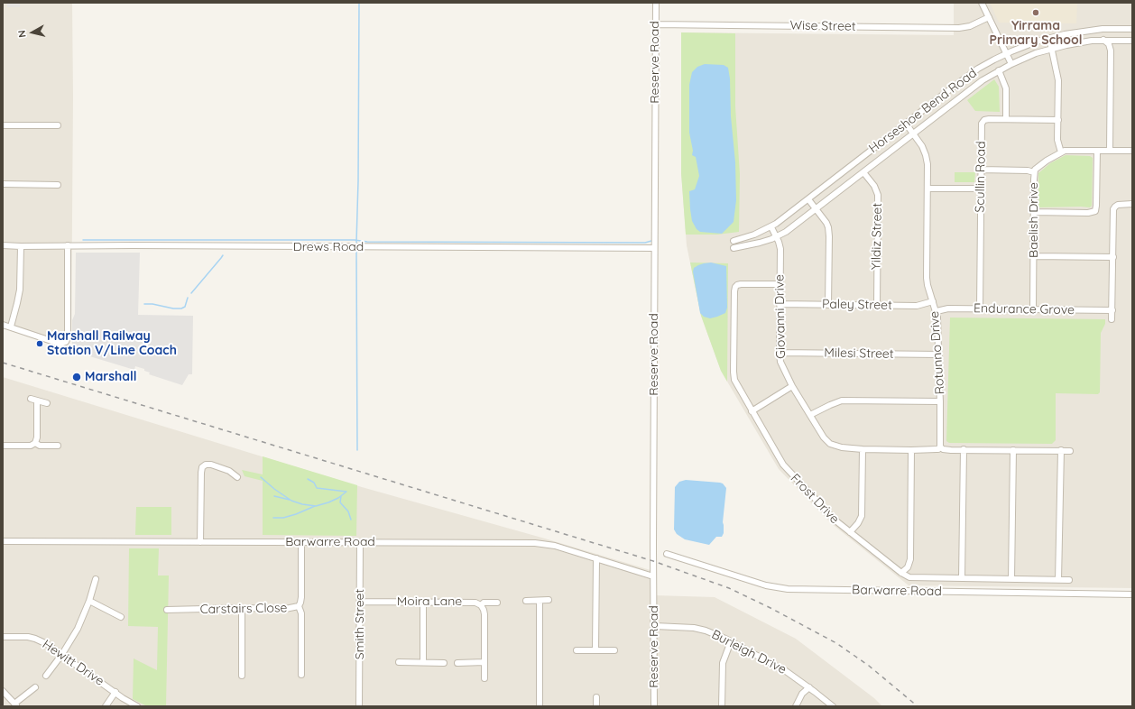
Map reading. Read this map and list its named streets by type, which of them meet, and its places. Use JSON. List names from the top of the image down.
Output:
{
  "streets": {
    "street": [
      "Wise Street",
      "Reserve Road",
      "Horseshoe Bend Road",
      "Scullin Road",
      "Baelish Drive",
      "Yildiz Street",
      "Drews Road",
      "Paley Street",
      "Endurance Grove",
      "Giovanni Drive",
      "Rotunno Drive",
      "Milesi Street",
      "Frost Drive",
      "Barwarre Road",
      "Moira Lane",
      "Carstairs Close",
      "Smith Street",
      "Burleigh Drive",
      "Hewitt Drive"
    ]
  },
  "crossings": [
    ["Wise Street", "Reserve Road"],
    ["Reserve Road", "Drews Road"],
    ["Reserve Road", "Barwarre Road"],
    ["Reserve Road", "Burleigh Drive"],
    ["Horseshoe Bend Road", "Yildiz Street"],
    ["Horseshoe Bend Road", "Giovanni Drive"],
    ["Horseshoe Bend Road", "Rotunno Drive"],
    ["Scullin Road", "Endurance Grove"],
    ["Baelish Drive", "Endurance Grove"],
    ["Yildiz Street", "Paley Street"],
    ["Paley Street", "Giovanni Drive"],
    ["Paley Street", "Rotunno Drive"],
    ["Endurance Grove", "Rotunno Drive"],
    ["Giovanni Drive", "Rotunno Drive"],
    ["Giovanni Drive", "Milesi Street"],
    ["Giovanni Drive", "Frost Drive"],
    ["Rotunno Drive", "Milesi Street"],
    ["Barwarre Road", "Carstairs Close"],
    ["Barwarre Road", "Smith Street"],
    ["Moira Lane", "Smith Street"]
  ],
  "places": ["Yirrama Primary School", "Marshall Railway Station V/Line Coach", "Marshall"],
  "north": "left"
}
